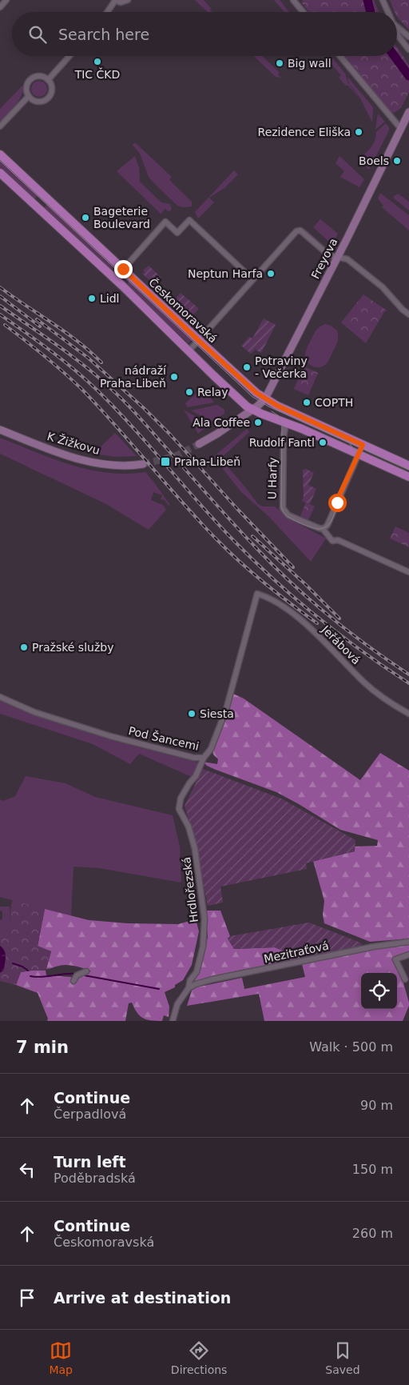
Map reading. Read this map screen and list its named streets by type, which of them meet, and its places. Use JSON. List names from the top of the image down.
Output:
{
  "streets": {
    "main road": ["Freyova", "Českomoravská", "K Žižkovu"],
    "street": [
      "U Harfy",
      "Jeřábová",
      "Pod Šancemi",
      "Hrdlořezská",
      "Mezitraťová"
    ]
  },
  "crossings": [
    ["Freyova", "Českomoravská"],
    ["Jeřábová", "Pod Šancemi"],
    ["Pod Šancemi", "Hrdlořezská"],
    ["Hrdlořezská", "Mezitraťová"]
  ],
  "places": {
    "other": [
      "TIC ČKD",
      "Big wall",
      "Rezidence Eliška",
      "Boels",
      "Bageterie Boulevard",
      "Neptun Harfa",
      "Lidl",
      "Potraviny - Večerka",
      "nádraží Praha-Libeň",
      "Relay",
      "COPTH",
      "Ala Coffee",
      "Rudolf Fantl",
      "Pražské služby",
      "Siesta"
    ],
    "transit": ["Praha-Libeň"]
  },
  "page": {
    "search": "Search here",
    "heading": ["7 min", "Walk · 500 m"],
    "list": [
      ["Continue", "Čerpadlová", "90 m"],
      ["Turn left", "Poděbradská", "150 m"],
      ["Continue", "Českomoravská", "260 m"],
      "Arrive at destination"
    ],
    "nav": ["Map", "Directions", "Saved"]
  }
}
